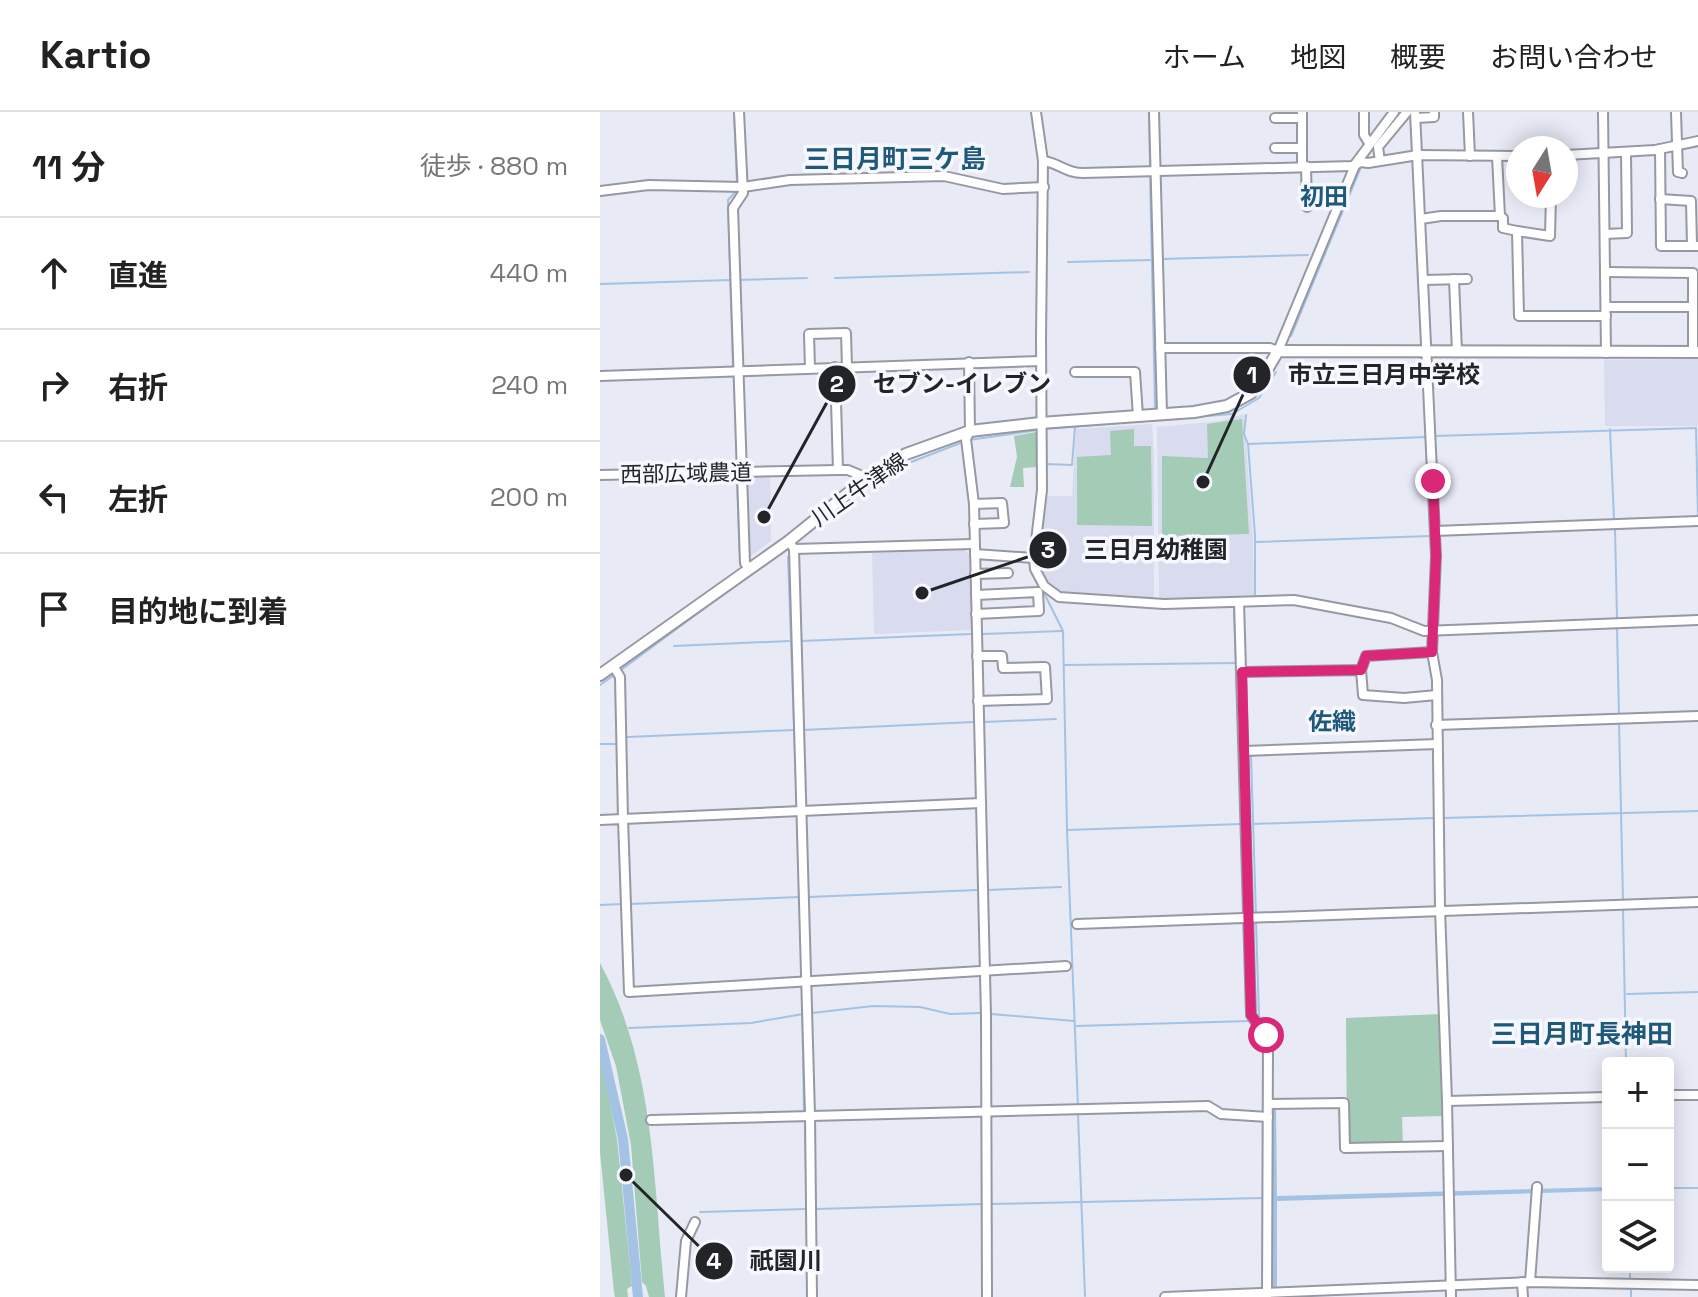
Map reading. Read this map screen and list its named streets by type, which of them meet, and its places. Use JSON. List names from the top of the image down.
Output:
{
  "streets": {
    "main road": ["川上牛津線"],
    "street": ["西部広域農道"]
  },
  "crossings": [
    ["西部広域農道", "川上牛津線"]
  ],
  "districts": [
    "三日月町三ケ島",
    "初田",
    "佐織",
    "三日月町長神田"
  ],
  "places": [
    "市立三日月中学校",
    "セブン-イレブン",
    "三日月幼稚園",
    "祇園川"
  ],
  "north": "bottom",
  "page": {
    "header": "Kartio",
    "nav": [
      "ホーム",
      "地図",
      "概要",
      "お問い合わせ"
    ],
    "heading": ["11 分", "徒歩 · 880 m"],
    "list": [
      ["直進", "440 m"],
      ["右折", "240 m"],
      ["左折", "200 m"],
      "目的地に到着"
    ],
    "map_buttons": ["+", "−"]
  }
}
